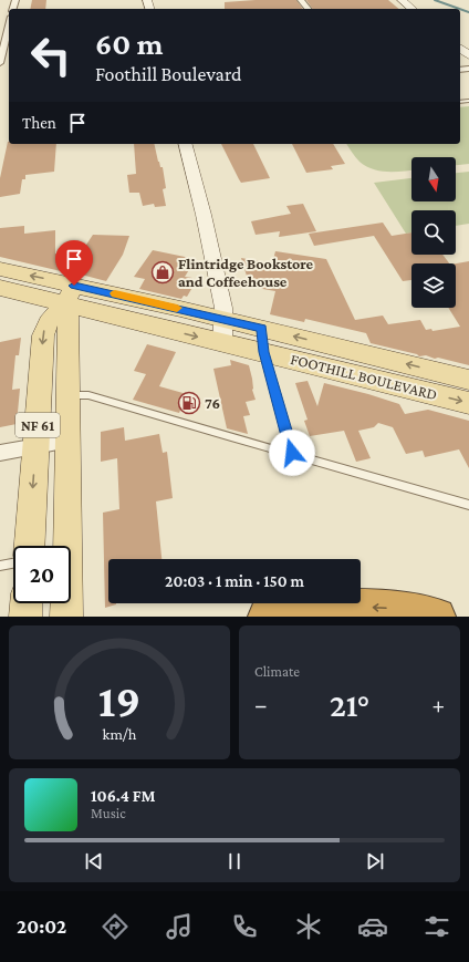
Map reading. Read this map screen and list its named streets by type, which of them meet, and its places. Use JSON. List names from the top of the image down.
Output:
{
  "streets": {
    "main road": ["FOOTHILL BOULEVARD", "NF 61"]
  },
  "crossings": [
    ["FOOTHILL BOULEVARD", "NF 61"]
  ],
  "places": {
    "shop": ["Flintridge Bookstore and Coffeehouse"],
    "fuel station": ["76"]
  },
  "north": "bottom",
  "page": {
    "turn": ["60 m", "Foothill Boulevard"],
    "then": "Then",
    "limit": "20",
    "trip": "20:03 · 1 min · 150 m",
    "tile": "Climate",
    "heat": ["−", "21°", "+"],
    "song": ["106.4 FM", "Music"],
    "tabs": "20:02",
    "gauge": ["19", "km/h"]
  }
}
